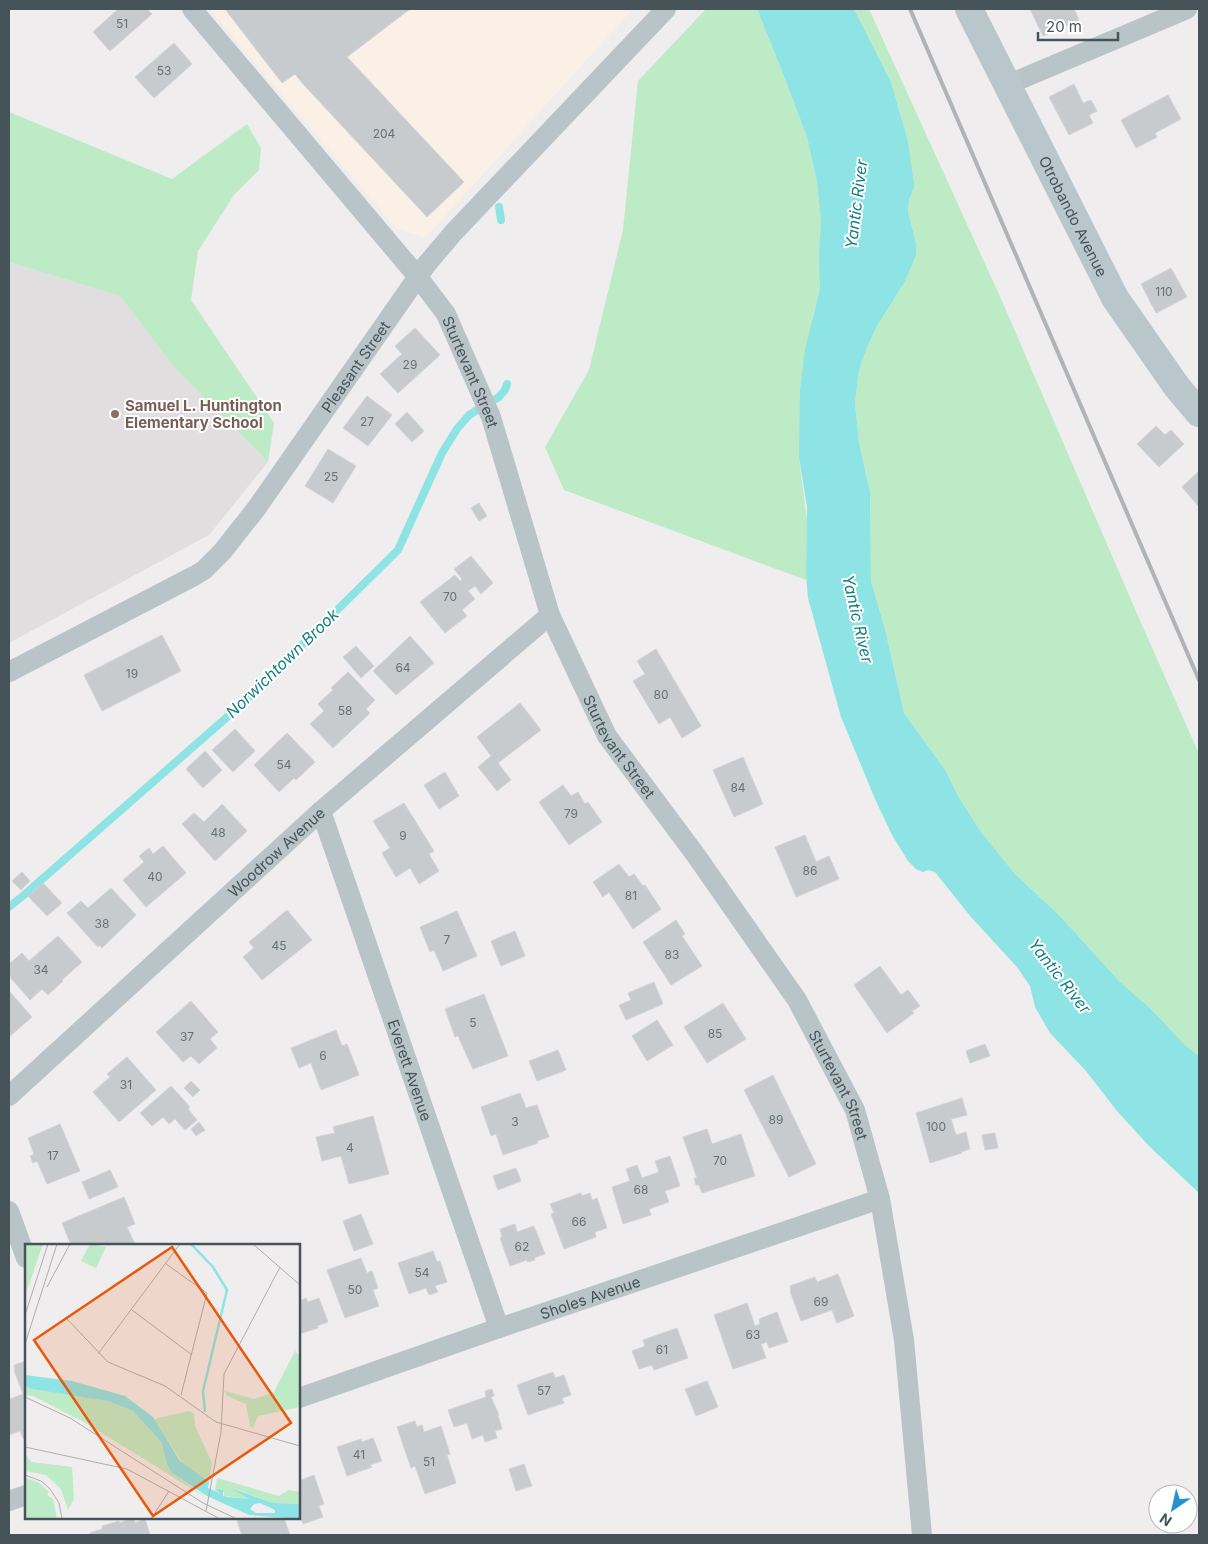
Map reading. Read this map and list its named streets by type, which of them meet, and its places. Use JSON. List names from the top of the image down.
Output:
{
  "streets": {
    "street": [
      "Otrobando Avenue",
      "Pleasant Street",
      "Sturtevant Street",
      "Woodrow Avenue",
      "Everett Avenue",
      "Sholes Avenue"
    ]
  },
  "crossings": [
    ["Pleasant Street", "Sturtevant Street"],
    ["Sturtevant Street", "Woodrow Avenue"],
    ["Sturtevant Street", "Sholes Avenue"],
    ["Woodrow Avenue", "Everett Avenue"],
    ["Everett Avenue", "Sholes Avenue"]
  ],
  "water": ["Yantic River", "Norwichtown Brook"],
  "places": ["Samuel L. Huntington Elementary School"],
  "house_numbers": [
    "51",
    "53",
    "204",
    "110",
    "29",
    "27",
    "25",
    "70",
    "64",
    "19",
    "80",
    "58",
    "54",
    "84",
    "79",
    "48",
    "9",
    "86",
    "40",
    "81",
    "38",
    "7",
    "45",
    "83",
    "34",
    "5",
    "85",
    "37",
    "6",
    "31",
    "89",
    "3",
    "100",
    "4",
    "17",
    "70",
    "68",
    "66",
    "62",
    "54",
    "50",
    "69",
    "63",
    "61",
    "57",
    "41",
    "51"
  ],
  "scale_bar": "20 m",
  "north": "bottom left"
}
